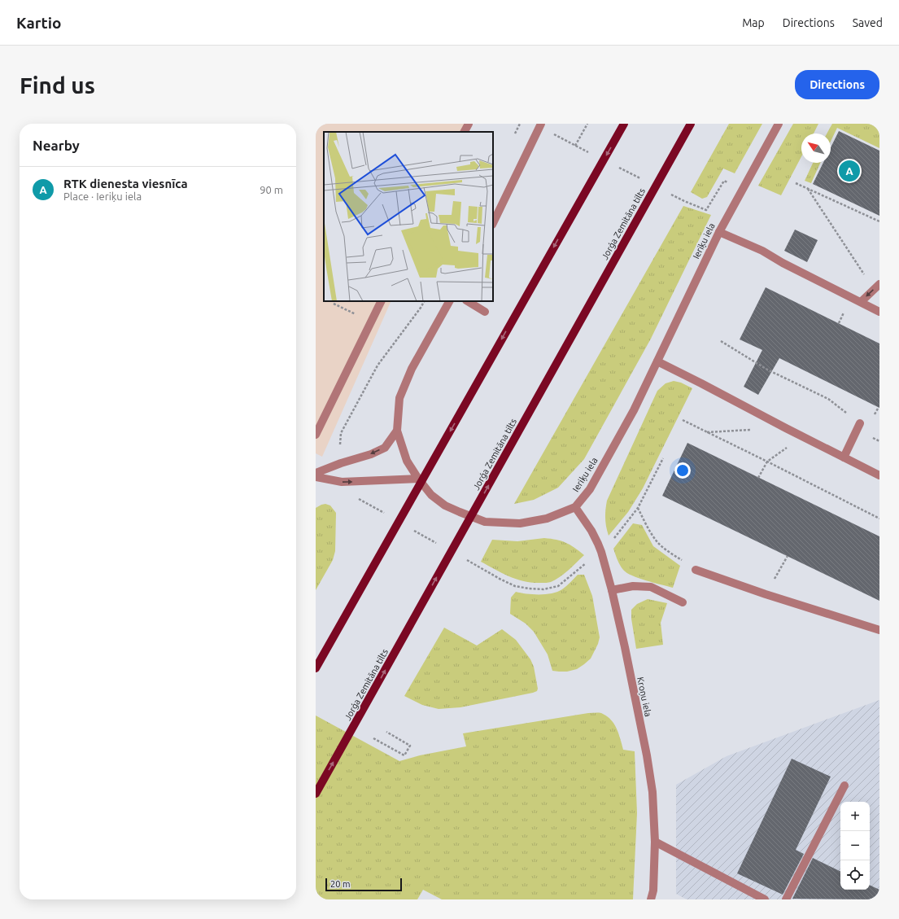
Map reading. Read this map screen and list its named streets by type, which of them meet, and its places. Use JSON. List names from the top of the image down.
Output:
{
  "streets": {
    "main road": ["Jorģa Zemitāna tilts"],
    "street": ["Ieriķu iela", "Kroņu iela"]
  },
  "crossings": [
    ["Ieriķu iela", "Kroņu iela"]
  ],
  "scale_bar": "20 m",
  "north": "top left",
  "page": {
    "header": "Kartio",
    "nav": ["Map", "Directions", "Saved"],
    "buttons": "Directions",
    "title": "Find us",
    "heading": "Nearby",
    "pins": "A",
    "list": [
      {
        "mark": "A",
        "name": "RTK dienesta viesnīca",
        "note": "Place · Ieriķu iela",
        "value": "90 m"
      }
    ],
    "map_buttons": ["+", "−"],
    "scale": "20 m"
  }
}
